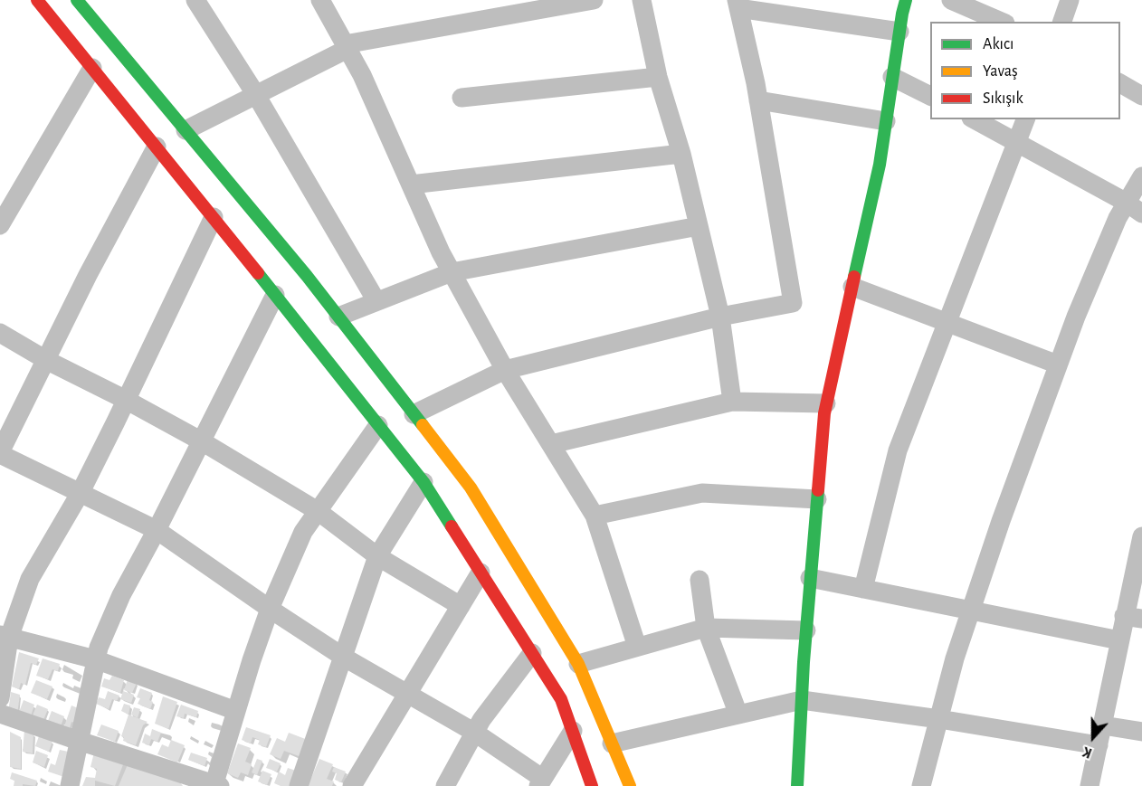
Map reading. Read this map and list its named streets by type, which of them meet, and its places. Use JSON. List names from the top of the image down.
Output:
{
  "legend": ["Akıcı", "Yavaş", "Sıkışık"],
  "north": "bottom"
}
